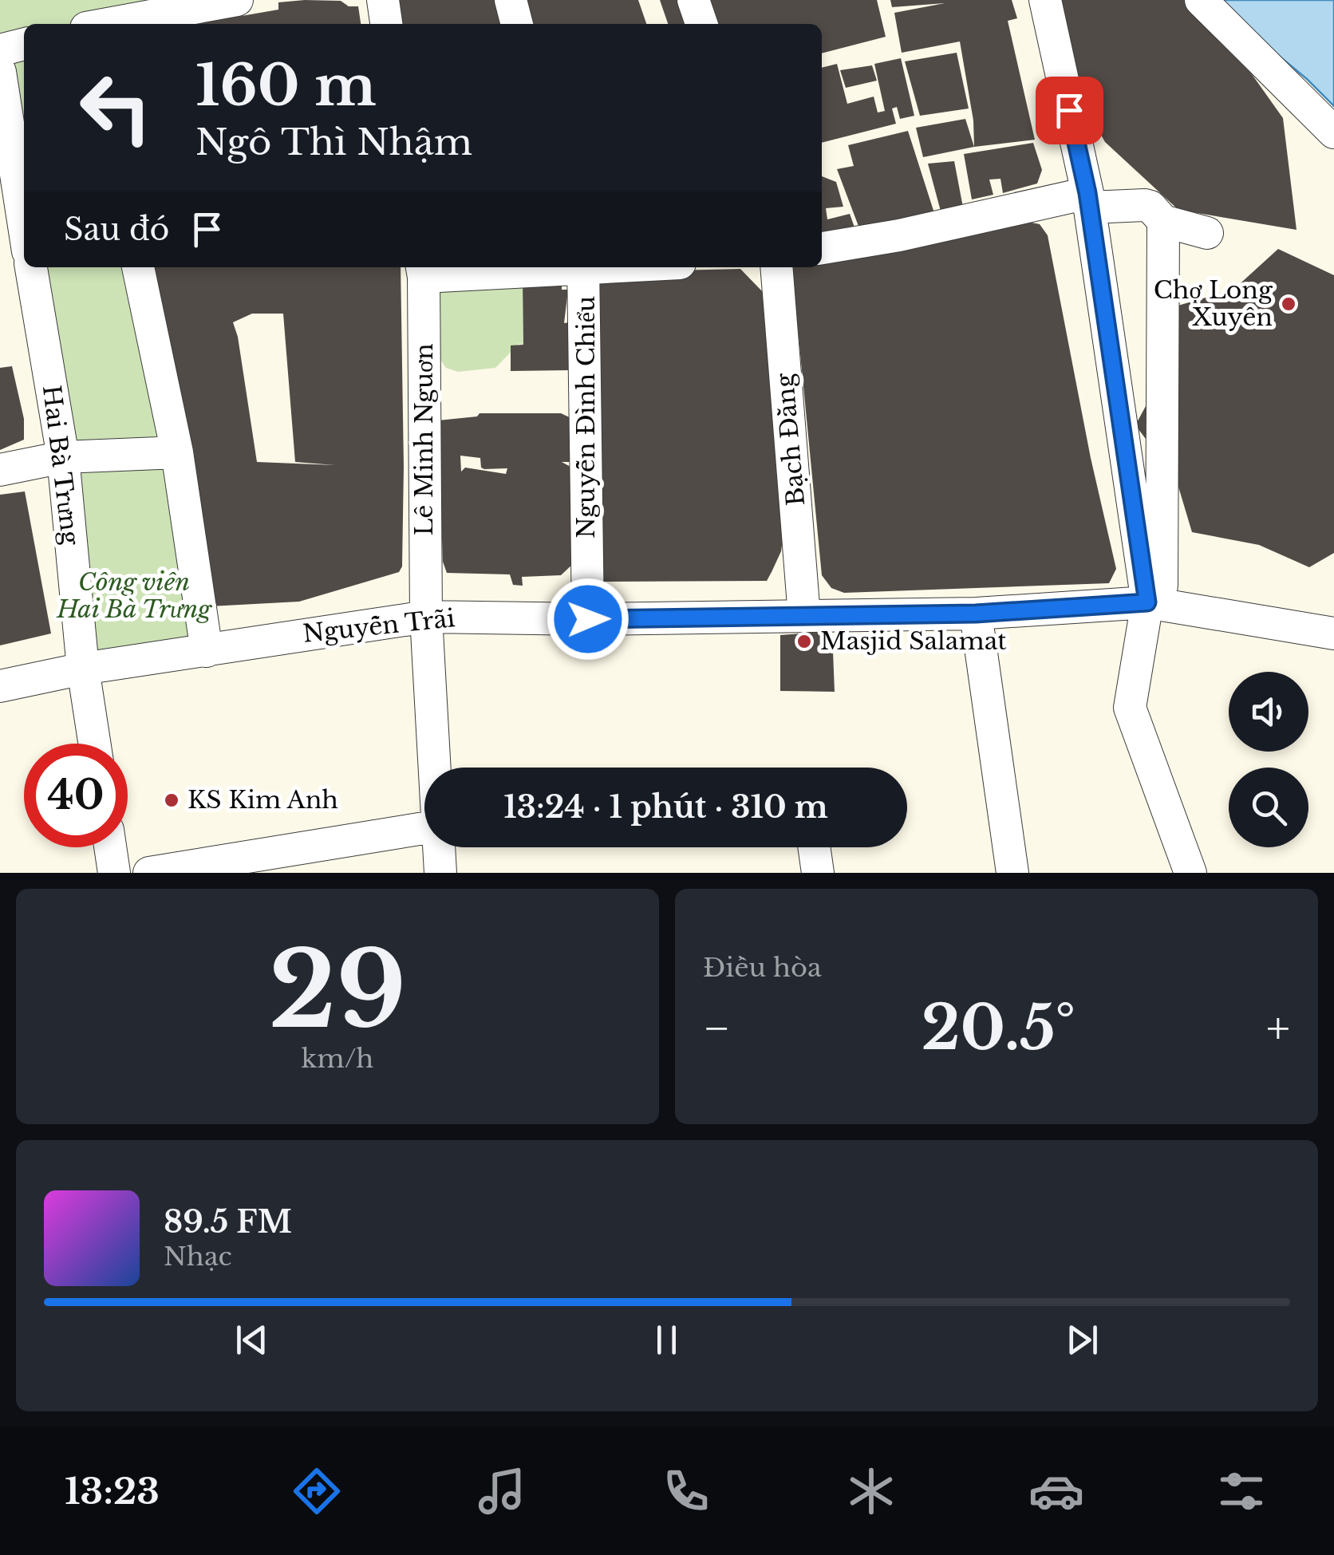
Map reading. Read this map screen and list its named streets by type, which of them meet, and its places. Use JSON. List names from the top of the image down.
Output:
{
  "streets": {
    "street": [
      "Nguyễn Đình Chiểu",
      "Lê Minh Nguơn",
      "Bạch Đằng",
      "Hai Bà Trưng",
      "Nguyễn Trãi"
    ]
  },
  "crossings": [
    ["Nguyễn Đình Chiểu", "Nguyễn Trãi"],
    ["Lê Minh Nguơn", "Nguyễn Trãi"],
    ["Bạch Đằng", "Nguyễn Trãi"],
    ["Hai Bà Trưng", "Nguyễn Trãi"]
  ],
  "parks": ["Công viên Hai Bà Trưng"],
  "places": ["Chợ Long Xuyên", "Masjid Salamat", "KS Kim Anh"],
  "page": {
    "turn": ["160 m", "Ngô Thì Nhậm"],
    "then": "Sau đó",
    "limit": "40",
    "trip": "13:24 · 1 phút · 310 m",
    "tile": [
      ["29", "km/h"],
      "Điều hòa"
    ],
    "heat": ["−", "20.5°", "+"],
    "song": ["89.5 FM", "Nhạc"],
    "tabs": "13:23"
  }
}
